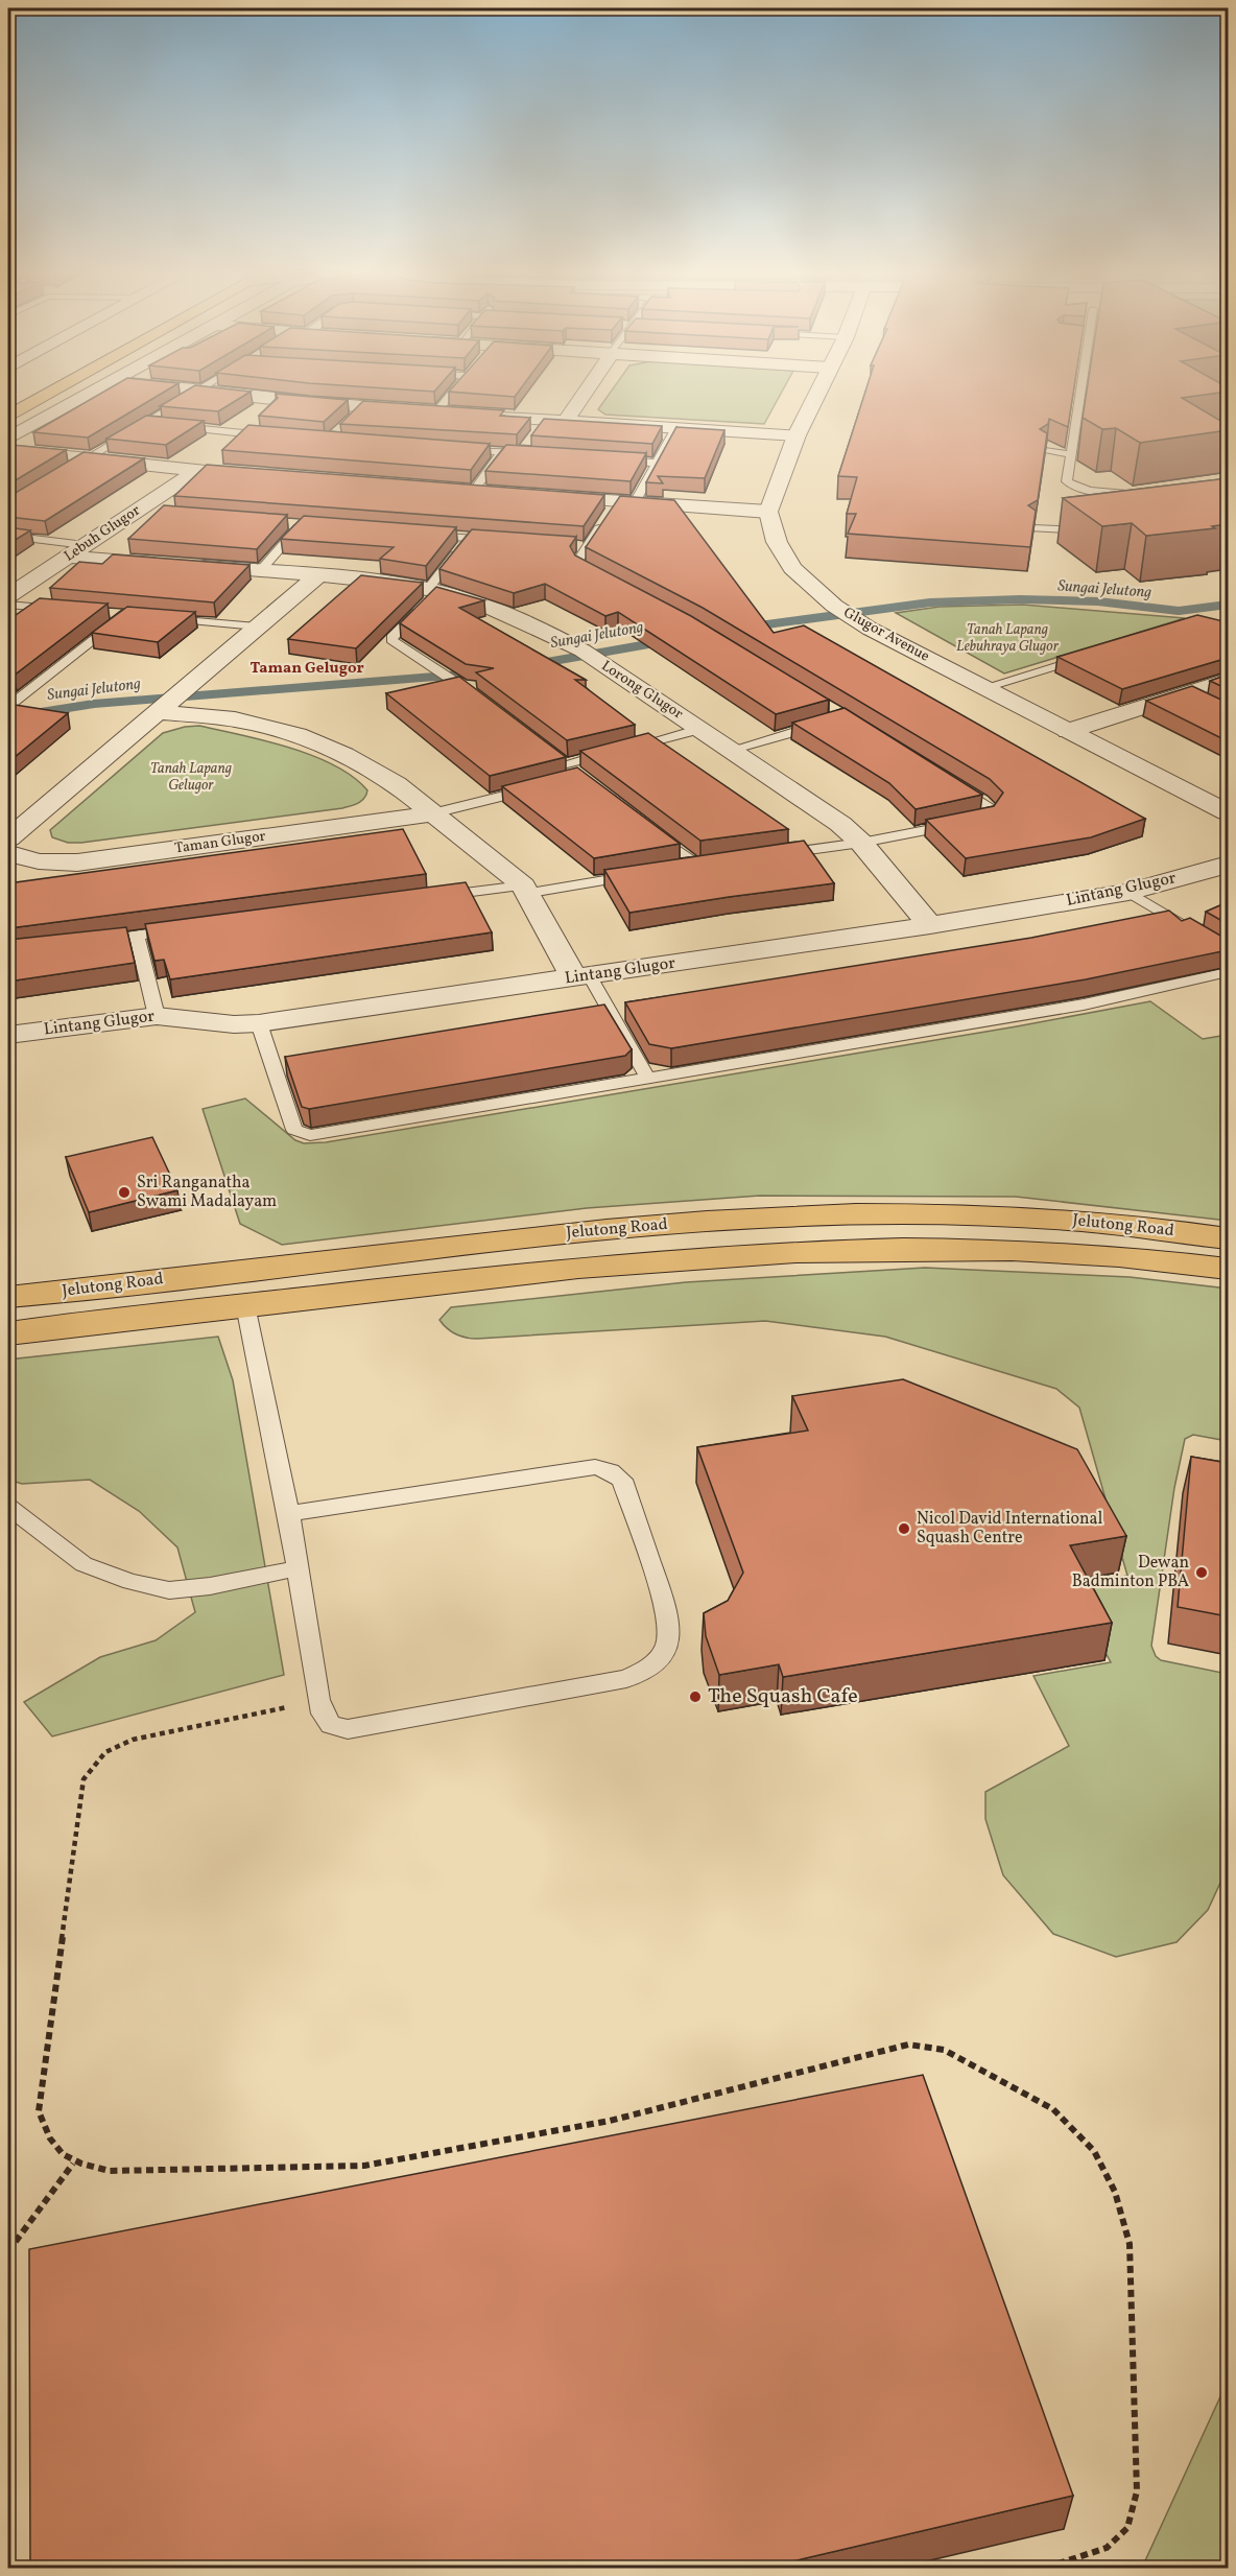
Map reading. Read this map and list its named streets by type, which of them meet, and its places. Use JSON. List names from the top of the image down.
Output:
{
  "streets": {
    "main road": ["Jelutong Road"],
    "street": [
      "Lebuh Glugor",
      "Glugor Avenue",
      "Lorong Glugor",
      "Taman Glugor",
      "Lintang Glugor"
    ]
  },
  "crossings": [
    ["Lebuh Glugor", "Lorong Glugor"],
    ["Lorong Glugor", "Lintang Glugor"]
  ],
  "districts": ["Taman Gelugor"],
  "water": ["Sungai Jelutong"],
  "parks": ["Tanah Lapang Lebuhraya Glugor", "Tanah Lapang Gelugor"],
  "places": [
    "Sri Ranganatha Swami Madalayam",
    "Nicol David International Squash Centre",
    "Dewan Badminton PBA",
    "The Squash Cafe"
  ]
}
